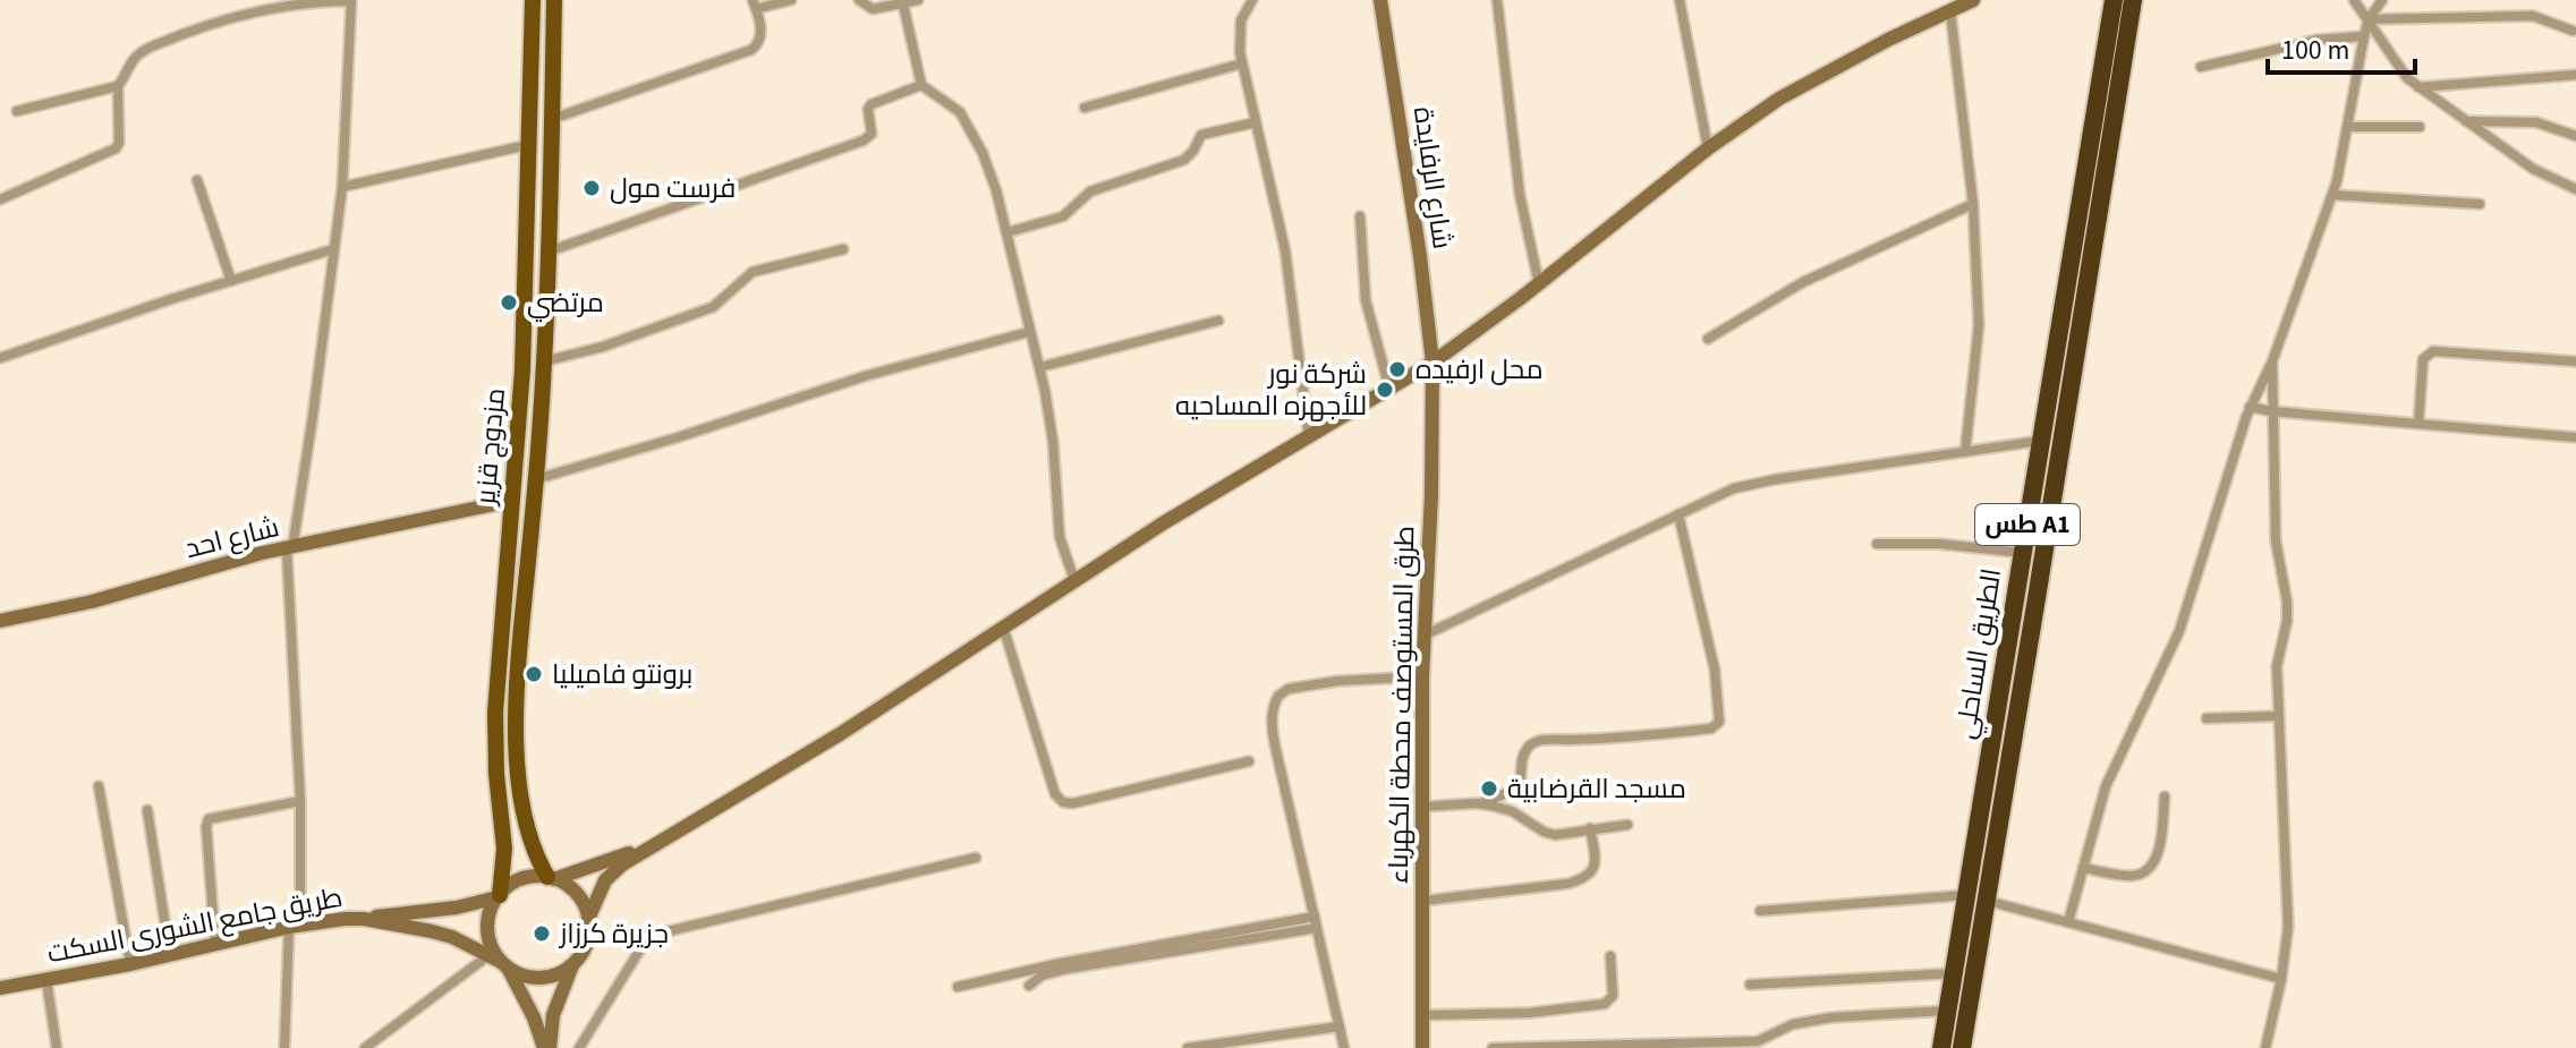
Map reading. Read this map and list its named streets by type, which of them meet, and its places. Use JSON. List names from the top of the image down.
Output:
{
  "streets": {
    "highway": ["طس A1", "الطريق الساحلي"],
    "main road": [
      "شارع الرفايدة",
      "مزدوج قزير",
      "شارع احد",
      "طرق المستوصف محطة الكهرباء",
      "طريق جامع الشورى السكت"
    ]
  },
  "crossings": [
    ["شارع الرفايدة", "طرق المستوصف محطة الكهرباء"],
    ["مزدوج قزير", "شارع احد"],
    ["مزدوج قزير", "طريق جامع الشورى السكت"]
  ],
  "places": [
    "فرست مول",
    "مرتضي",
    "محل ارفيده",
    "شركة نور للأجهزه المساحيه",
    "برونتو فاميليا",
    "مسجد القرضابية",
    "جزيرة كرزاز"
  ],
  "scale_bar": "100 m"
}
